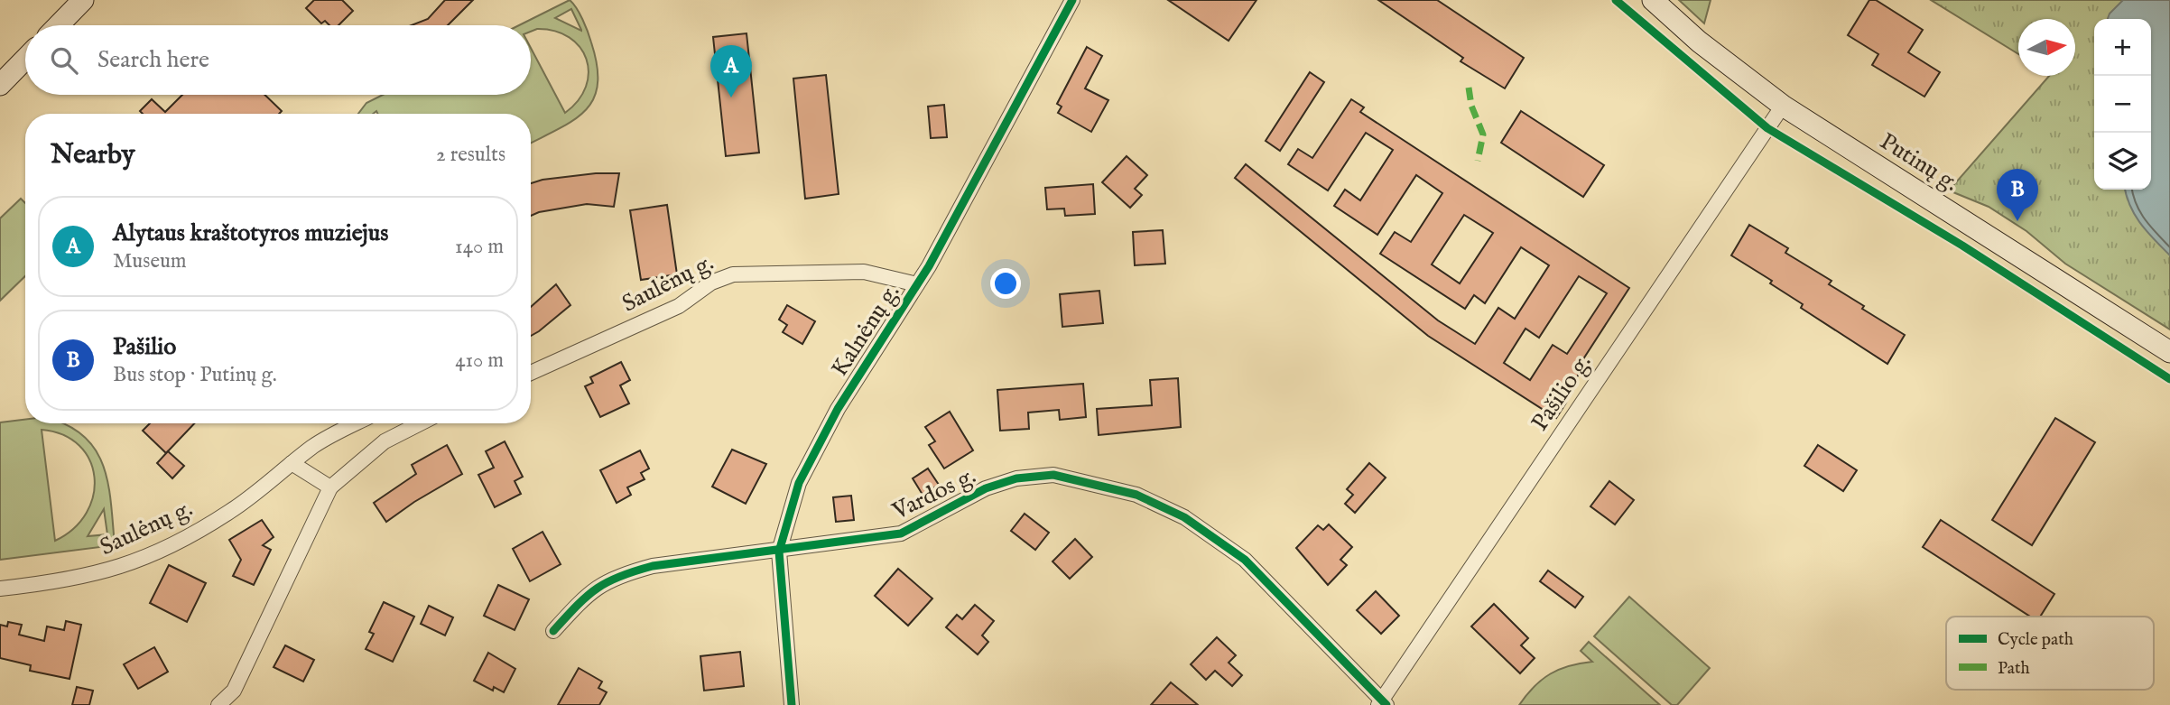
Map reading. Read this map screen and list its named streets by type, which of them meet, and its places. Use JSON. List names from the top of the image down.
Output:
{
  "streets": {
    "main road": ["Putinų g."],
    "street": [
      "Saulėnų g.",
      "Kalnėnų g.",
      "Pašilio g.",
      "Vardos g."
    ]
  },
  "crossings": [
    ["Putinų g.", "Pašilio g."],
    ["Saulėnų g.", "Kalnėnų g."],
    ["Kalnėnų g.", "Vardos g."],
    ["Pašilio g.", "Vardos g."]
  ],
  "legend": ["Cycle path", "Path"],
  "north": "right",
  "page": {
    "map_buttons": ["+", "−"],
    "search": "Search here",
    "pins": ["A", "B"],
    "heading": ["Nearby", "2 results"],
    "list": [
      {
        "mark": "A",
        "name": "Alytaus kraštotyros muziejus",
        "note": "Museum",
        "value": "140 m"
      },
      {
        "mark": "B",
        "name": "Pašilio",
        "note": "Bus stop · Putinų g.",
        "value": "410 m"
      }
    ]
  }
}
